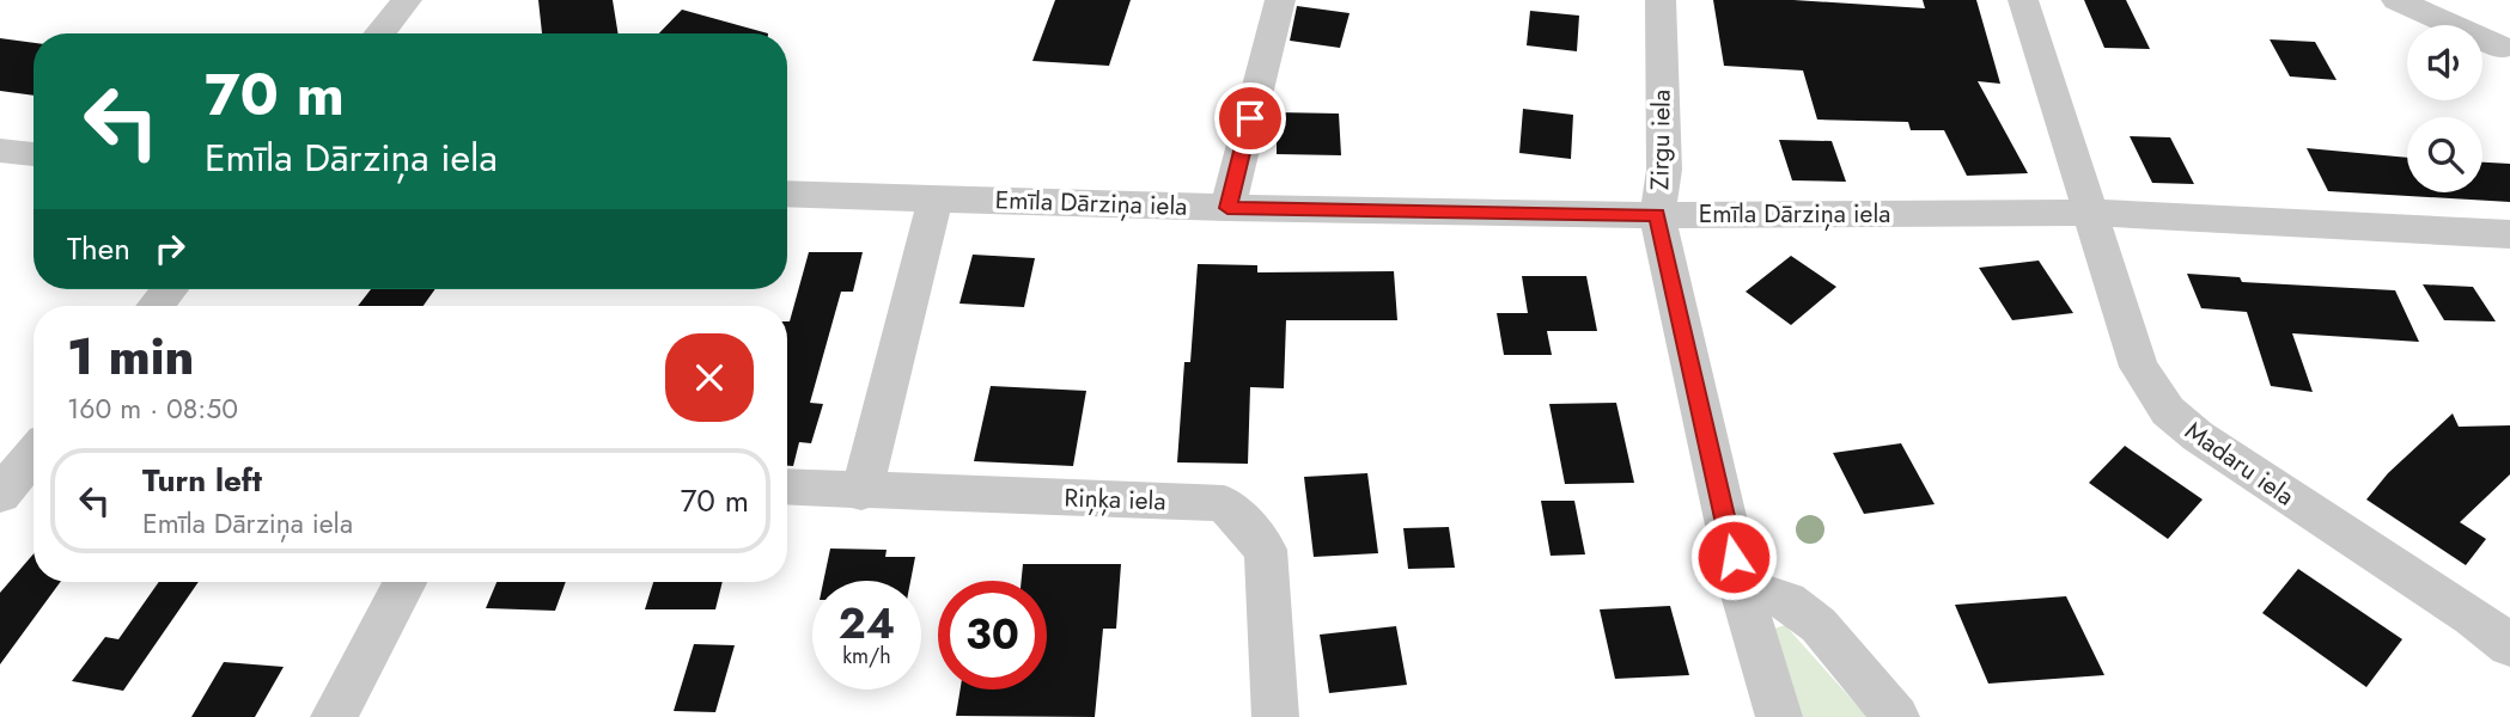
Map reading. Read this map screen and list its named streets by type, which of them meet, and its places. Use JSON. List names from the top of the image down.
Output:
{
  "streets": {
    "street": [
      "Zirgu iela",
      "Emīla Dārziņa iela",
      "Madaru iela",
      "Riņķa iela"
    ]
  },
  "crossings": [
    ["Zirgu iela", "Emīla Dārziņa iela"],
    ["Emīla Dārziņa iela", "Madaru iela"]
  ],
  "page": {
    "turn": ["70 m", "Emīla Dārziņa iela"],
    "then": "Then",
    "heading": ["1 min", "160 m · 08:50"],
    "list": [
      {
        "name": "Turn left",
        "note": "Emīla Dārziņa iela",
        "value": "70 m"
      }
    ],
    "speed": "24 km/h",
    "limit": "30"
  }
}
